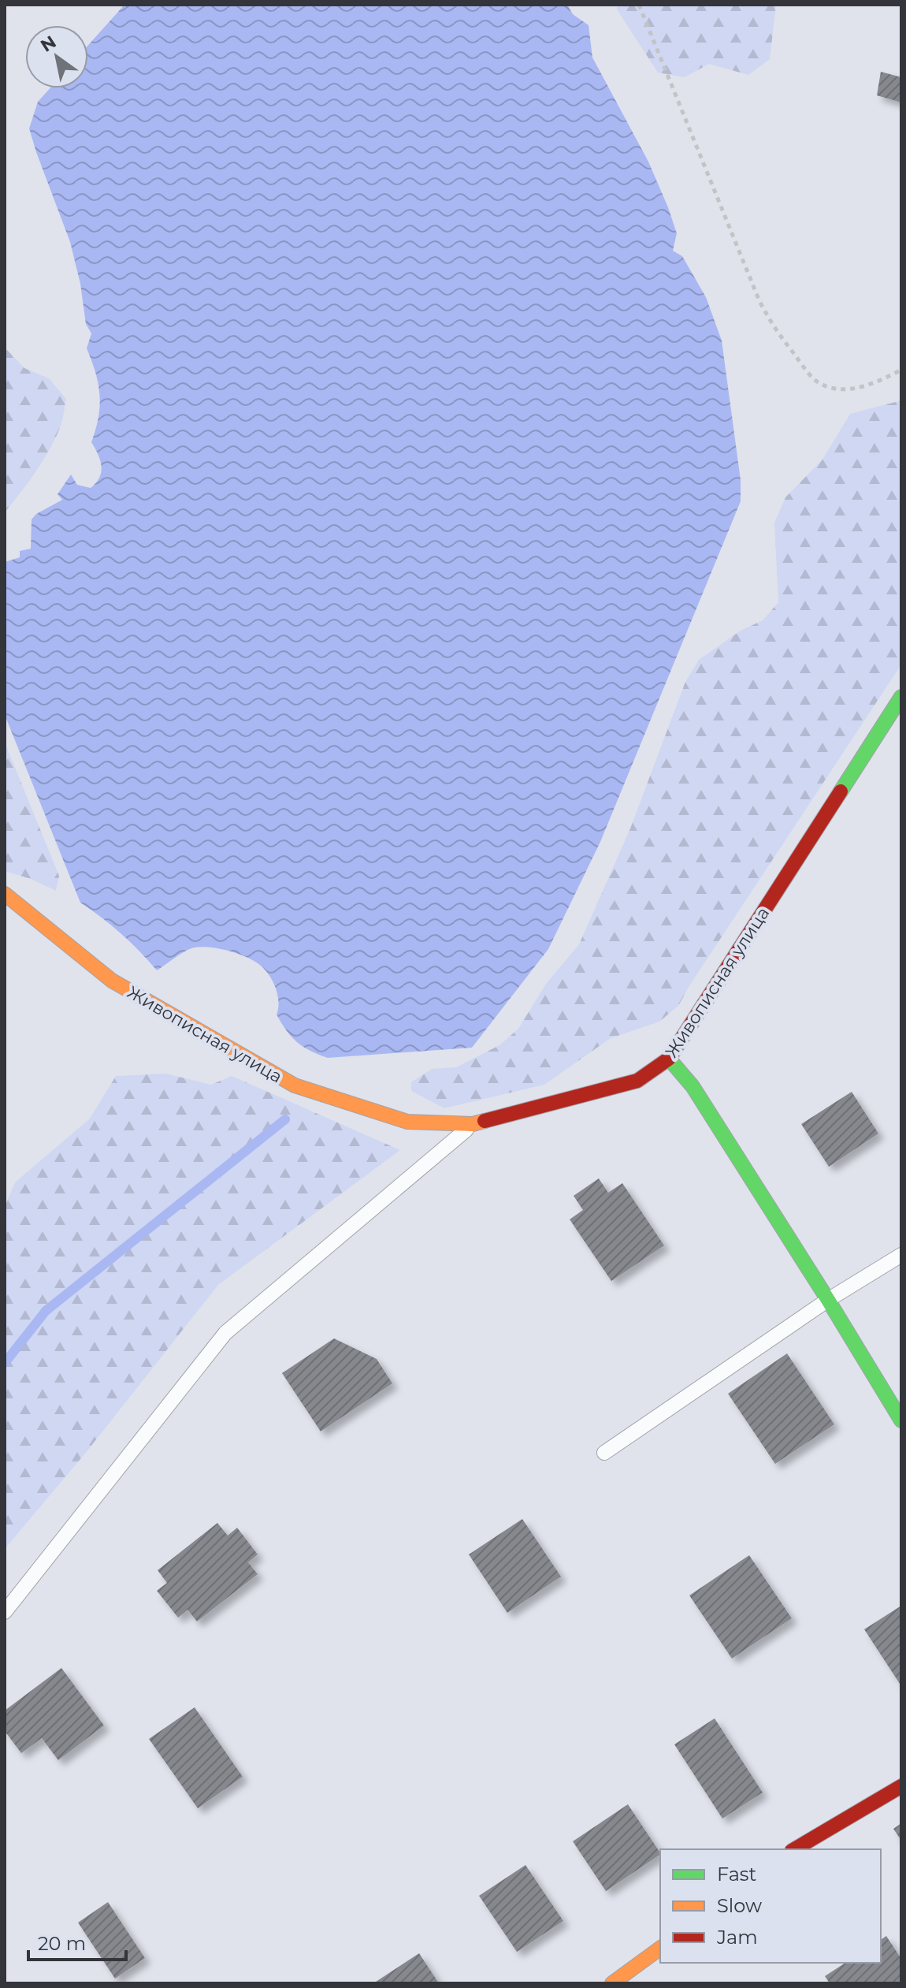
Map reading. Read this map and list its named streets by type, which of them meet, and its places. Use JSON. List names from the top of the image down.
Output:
{
  "streets": {
    "street": ["Живописная улица"]
  },
  "legend": ["Fast", "Slow", "Jam"],
  "scale_bar": "20 m",
  "north": "top left"
}
